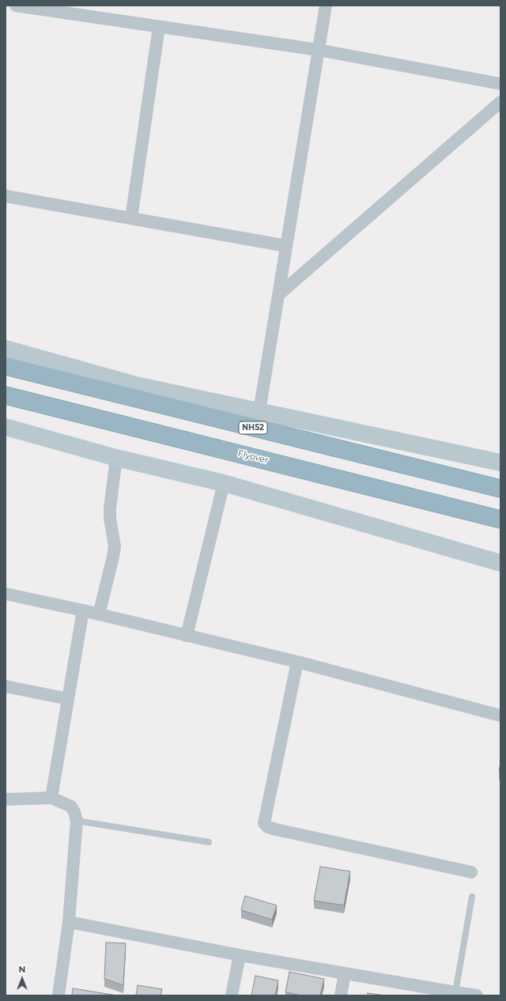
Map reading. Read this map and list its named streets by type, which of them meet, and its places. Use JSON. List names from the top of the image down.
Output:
{
  "streets": {
    "highway": ["NH52", "Flyover"]
  },
  "north": "top"
}
